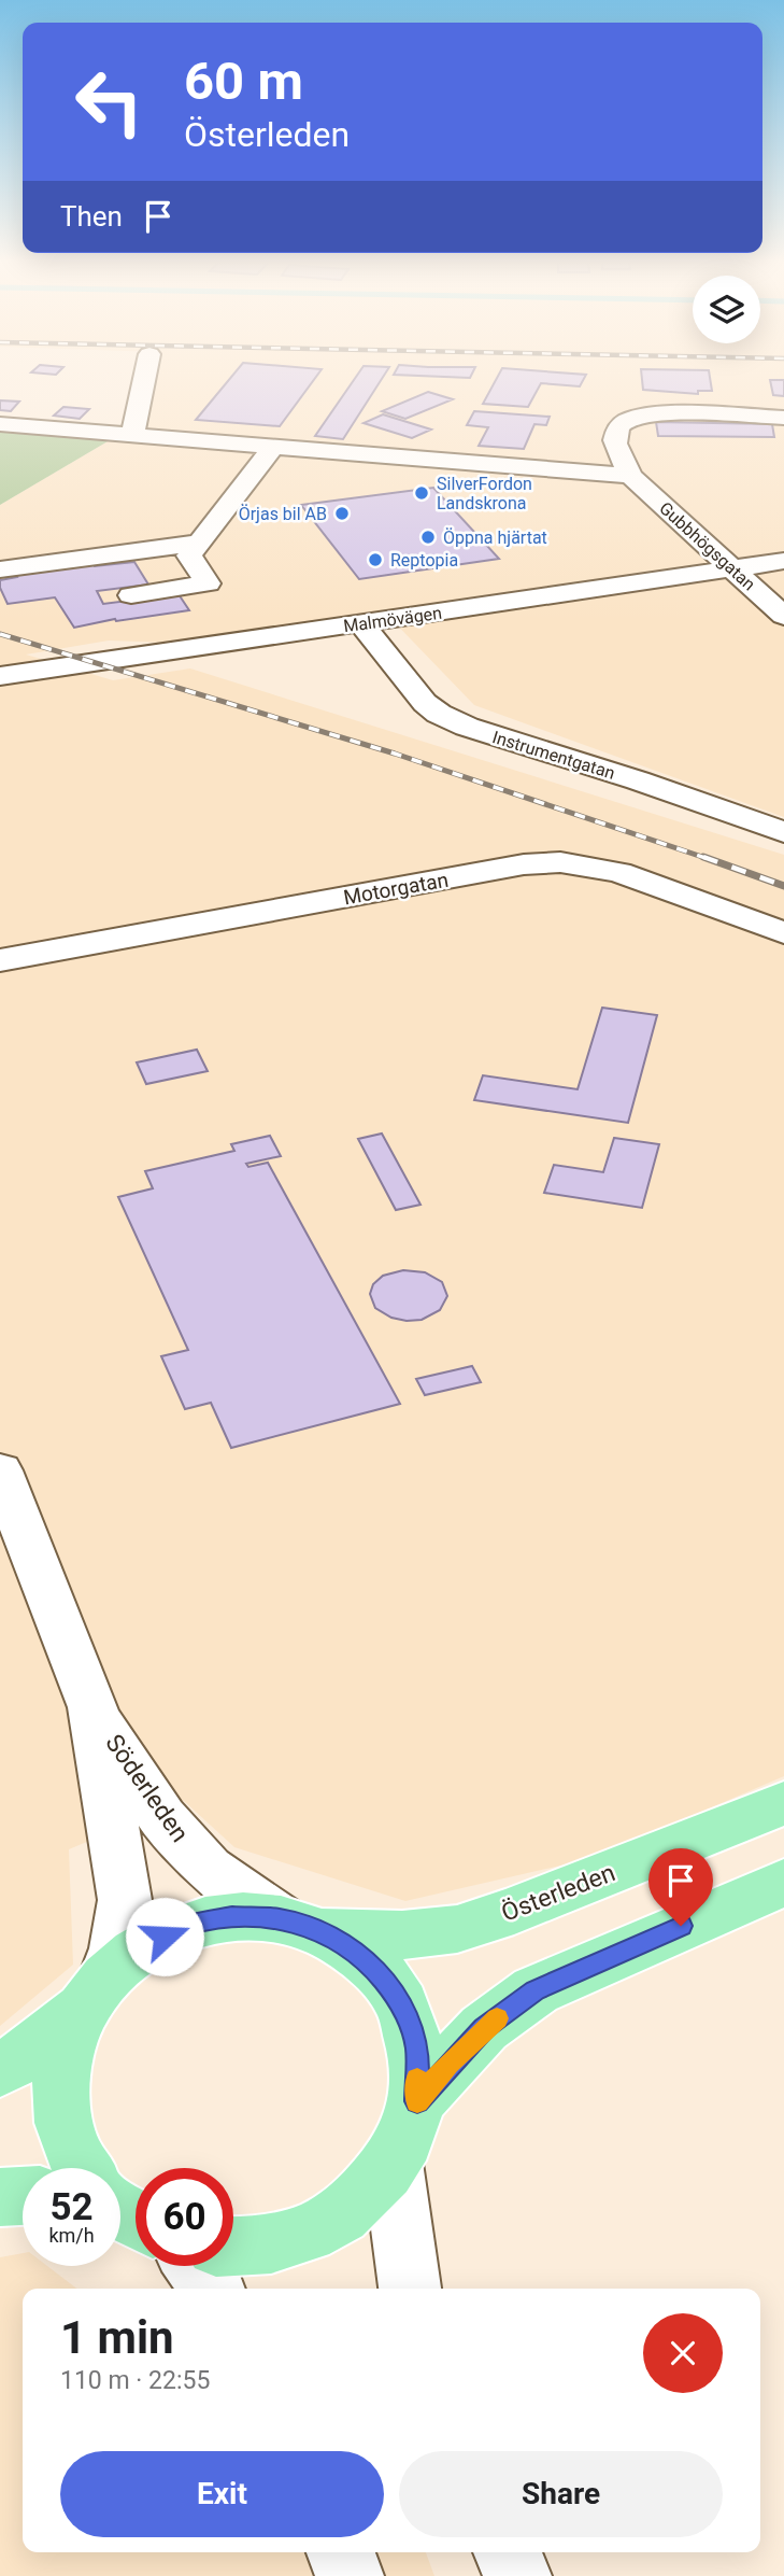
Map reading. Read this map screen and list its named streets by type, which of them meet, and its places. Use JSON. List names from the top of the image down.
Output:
{
  "streets": {
    "main road": ["Österleden"],
    "street": [
      "Gubbhögsgatan",
      "Malmövägen",
      "Instrumentgatan",
      "Motorgatan",
      "Söderleden"
    ]
  },
  "crossings": [
    ["Gubbhögsgatan", "Malmövägen"],
    ["Malmövägen", "Instrumentgatan"],
    ["Söderleden", "Österleden"]
  ],
  "places": [
    "SilverFordon Landskrona",
    "Örjas bil AB",
    "Öppna hjärtat",
    "Reptopia"
  ],
  "page": {
    "turn": ["60 m", "Österleden"],
    "then": "Then",
    "speed": "52 km/h",
    "limit": "60",
    "heading": ["1 min", "110 m · 22:55"],
    "buttons": ["Exit", "Share"]
  }
}
